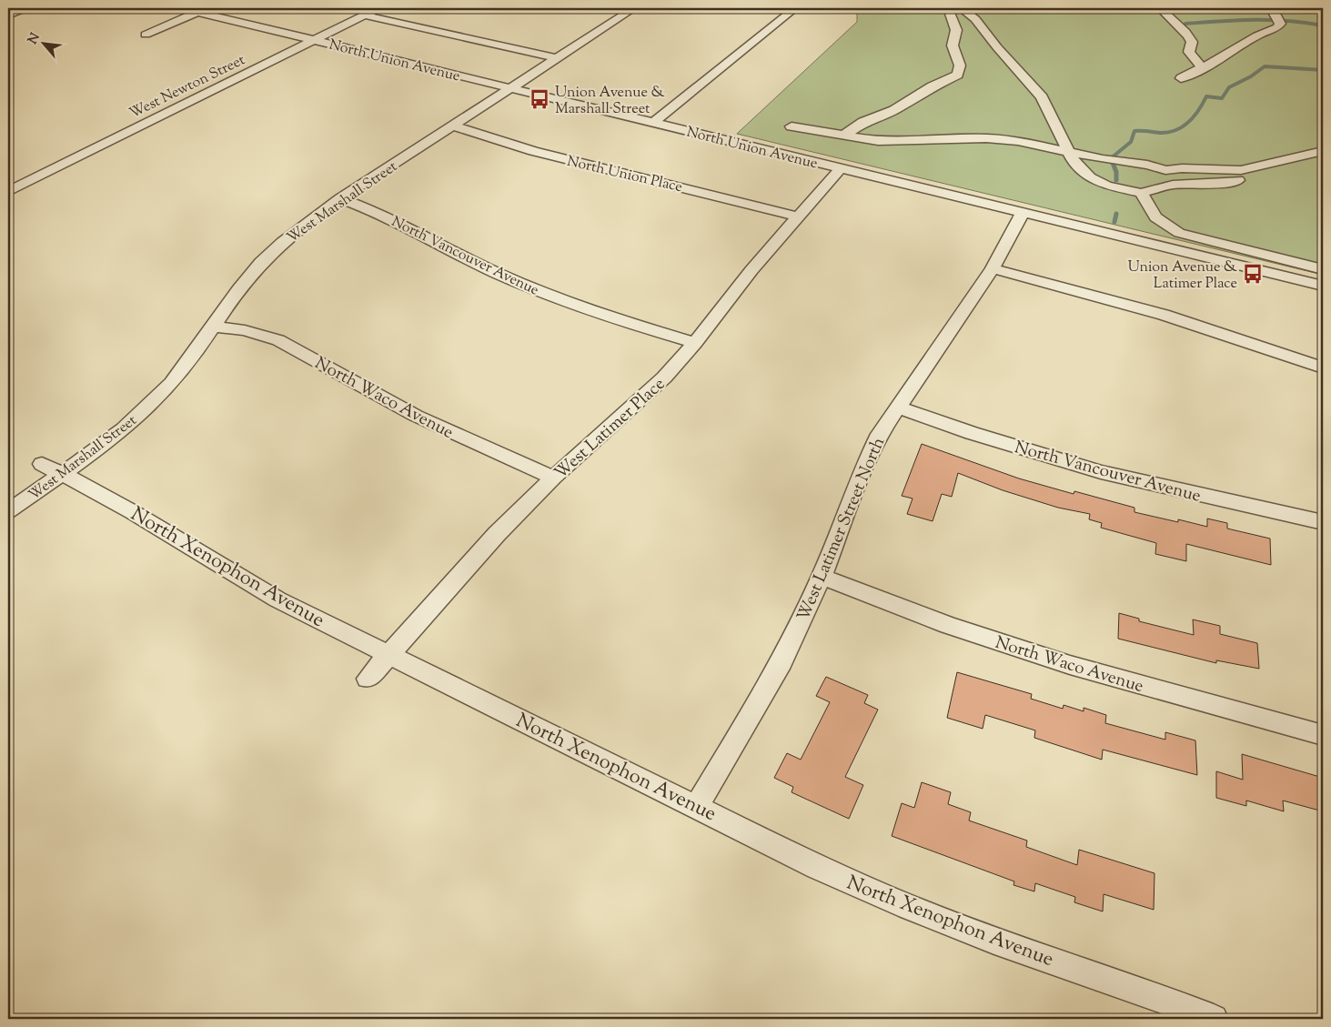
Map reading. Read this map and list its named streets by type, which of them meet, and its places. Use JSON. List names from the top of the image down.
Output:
{
  "streets": {
    "street": [
      "North Union Avenue",
      "West Newton Street",
      "North Union Place",
      "West Marshall Street",
      "North Vancouver Avenue",
      "North Waco Avenue",
      "West Latimer Place",
      "West Latimer Street North",
      "North Xenophon Avenue"
    ]
  },
  "crossings": [
    ["North Union Avenue", "West Newton Street"],
    ["North Union Avenue", "West Marshall Street"],
    ["North Union Avenue", "West Latimer Place"],
    ["North Union Avenue", "West Latimer Street North"],
    ["North Union Place", "West Marshall Street"],
    ["North Union Place", "West Latimer Place"],
    ["West Marshall Street", "North Vancouver Avenue"],
    ["West Marshall Street", "North Waco Avenue"],
    ["West Marshall Street", "North Xenophon Avenue"],
    ["North Vancouver Avenue", "West Latimer Place"],
    ["North Vancouver Avenue", "West Latimer Street North"],
    ["North Waco Avenue", "West Latimer Place"],
    ["North Waco Avenue", "West Latimer Street North"],
    ["West Latimer Place", "North Xenophon Avenue"],
    ["West Latimer Street North", "North Xenophon Avenue"]
  ],
  "places": {
    "bus stop": ["Union Avenue & Marshall Street", "Union Avenue & Latimer Place"]
  },
  "north": "top left"
}
